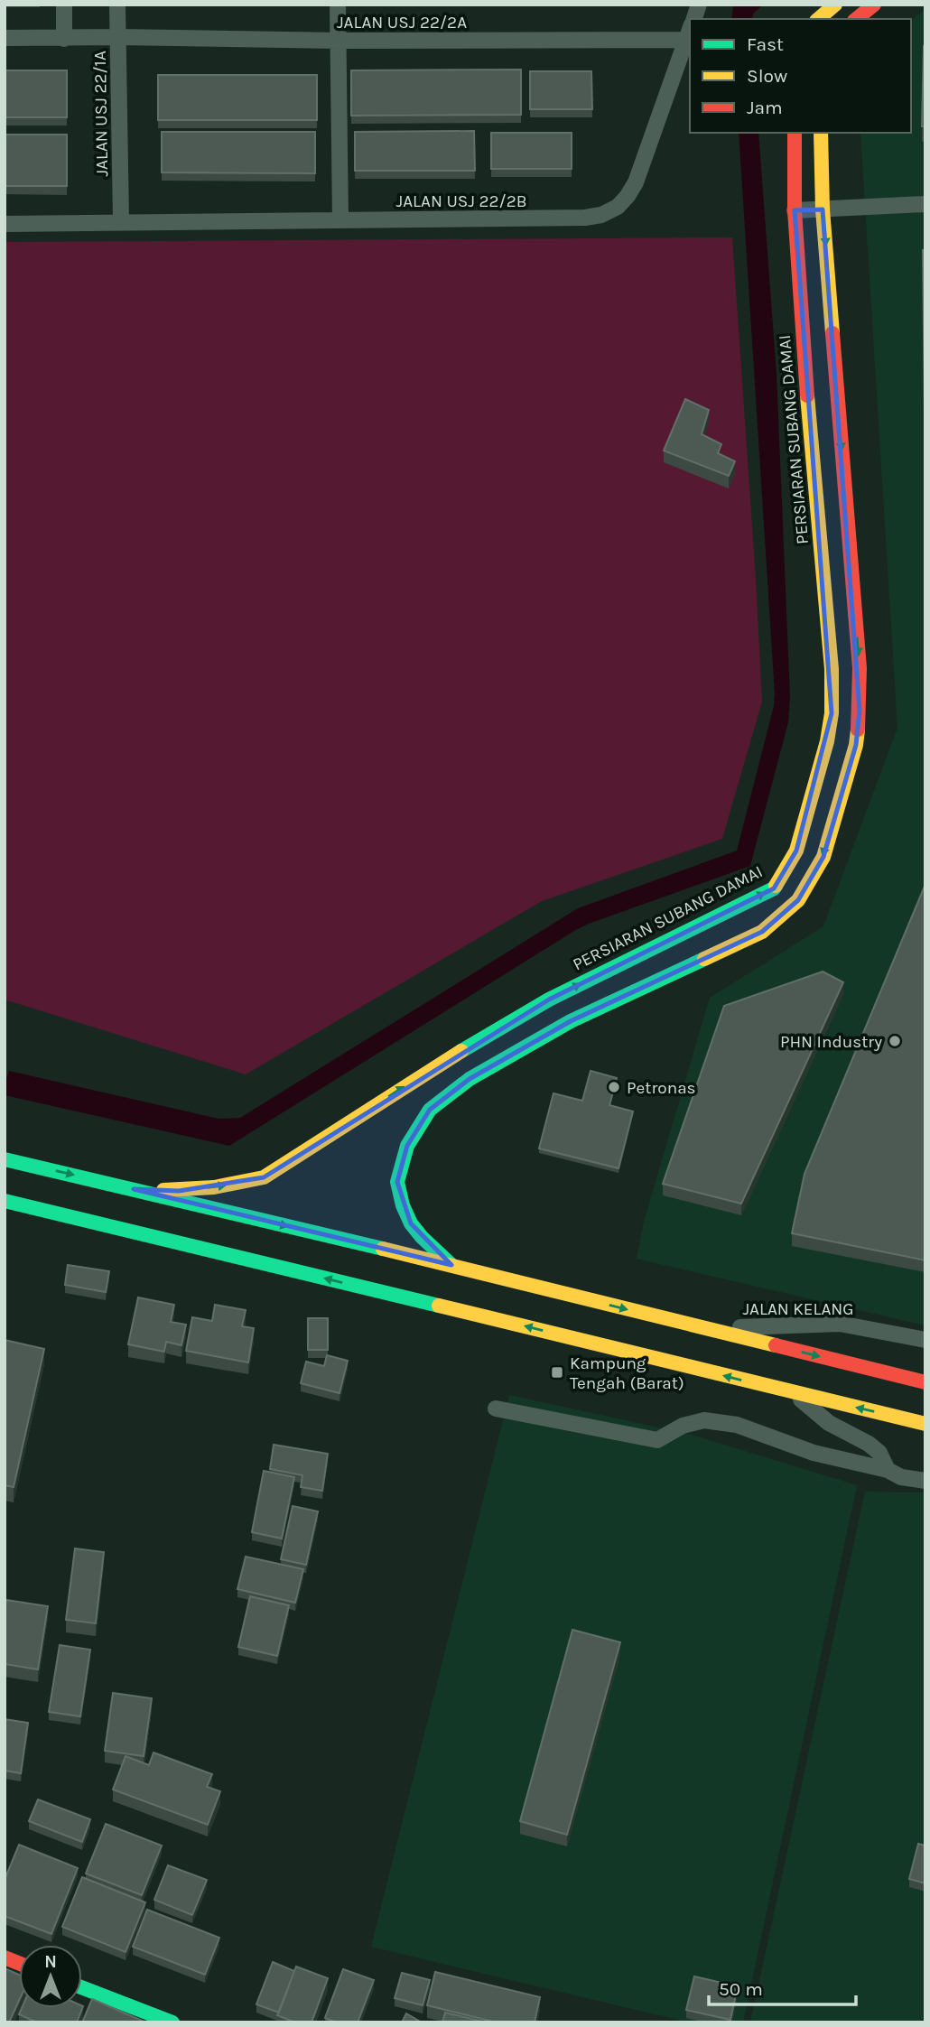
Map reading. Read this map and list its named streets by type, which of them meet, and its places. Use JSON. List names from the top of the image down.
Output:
{
  "streets": {
    "main road": ["PERSIARAN SUBANG DAMAI"],
    "street": [
      "JALAN USJ 22/2A",
      "JALAN USJ 22/1A",
      "JALAN USJ 22/2B",
      "JALAN KELANG"
    ]
  },
  "crossings": [
    ["JALAN USJ 22/2A", "JALAN USJ 22/1A"],
    ["JALAN USJ 22/2A", "JALAN USJ 22/2B"],
    ["JALAN USJ 22/1A", "JALAN USJ 22/2B"]
  ],
  "one_way": ["PERSIARAN SUBANG DAMAI"],
  "places": {
    "other": ["PHN Industry", "Petronas"],
    "transit": ["Kampung Tengah (Barat)"]
  },
  "legend": ["Fast", "Slow", "Jam"],
  "scale_bar": "50 m",
  "north": "top"
}
